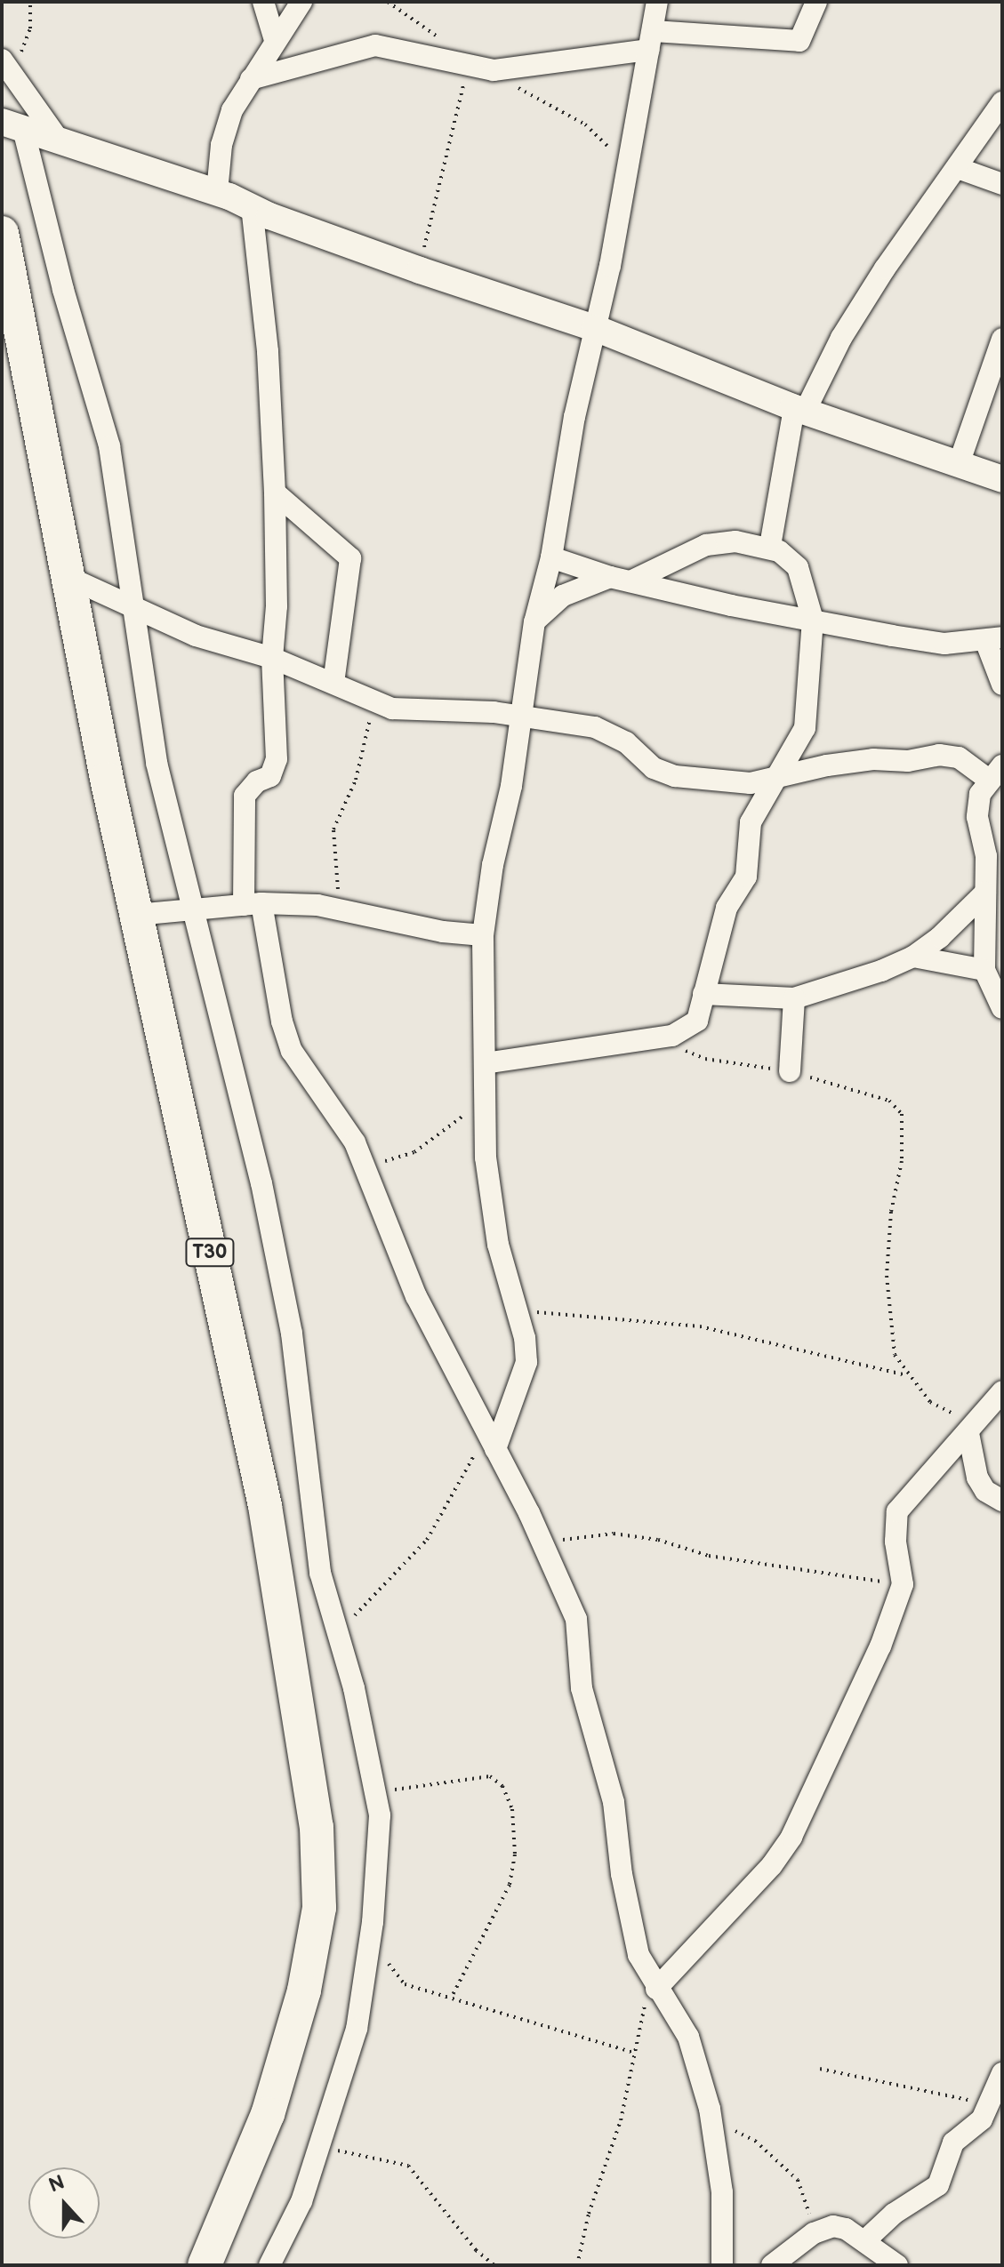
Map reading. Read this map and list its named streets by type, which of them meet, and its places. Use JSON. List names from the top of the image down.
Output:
{
  "streets": {
    "main road": ["T30"]
  },
  "north": "top"
}
